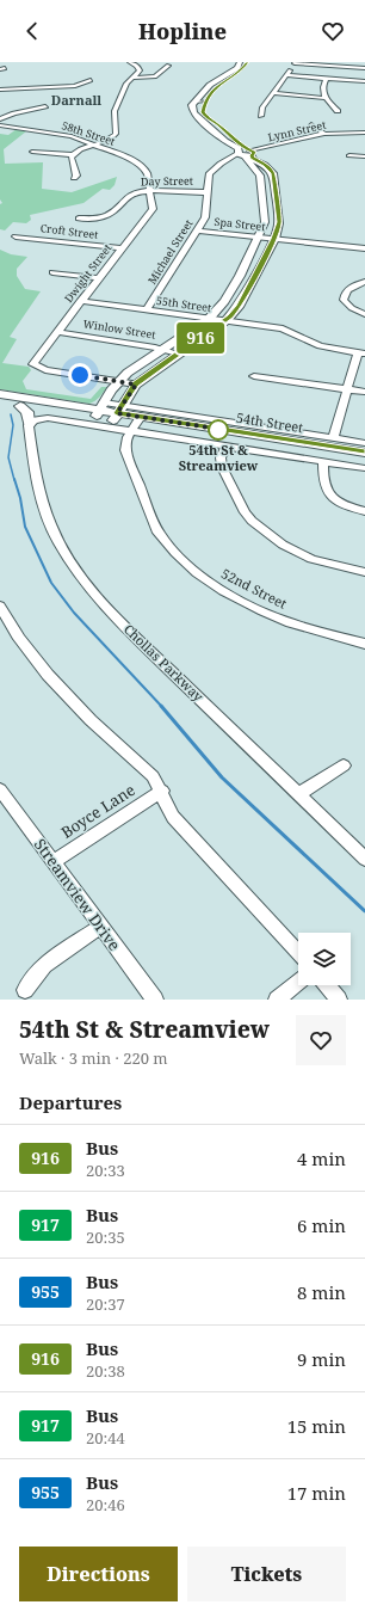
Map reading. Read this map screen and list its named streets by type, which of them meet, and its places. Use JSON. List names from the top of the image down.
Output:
{
  "streets": {
    "main road": ["54th Street"],
    "street": [
      "Lynn Street",
      "58th Street",
      "Day Street",
      "Spa Street",
      "Croft Street",
      "Michael Street",
      "Dwight Street",
      "55th Street",
      "Winlow Street",
      "52nd Street",
      "Chollas Parkway",
      "Boyce Lane",
      "Streamview Drive"
    ]
  },
  "crossings": [
    ["Lynn Street", "Michael Street"],
    ["58th Street", "Day Street"],
    ["58th Street", "Dwight Street"],
    ["Day Street", "Michael Street"],
    ["Day Street", "Dwight Street"],
    ["Spa Street", "Michael Street"],
    ["Croft Street", "Dwight Street"],
    ["Michael Street", "55th Street"],
    ["Dwight Street", "55th Street"],
    ["Dwight Street", "Winlow Street"],
    ["54th Street", "52nd Street"],
    ["Boyce Lane", "Streamview Drive"]
  ],
  "districts": ["Darnall"],
  "places": ["54th St & Streamview"],
  "lines": ["bus line 916"],
  "page": {
    "header": "Hopline",
    "on_map": "916",
    "heading": [
      ["54th St & Streamview", "Walk · 3 min · 220 m"],
      "Departures"
    ],
    "list": [
      {
        "mark": "916",
        "name": "Bus",
        "note": "20:33",
        "value": "4 min"
      },
      {
        "mark": "917",
        "name": "Bus",
        "note": "20:35",
        "value": "6 min"
      },
      {
        "mark": "955",
        "name": "Bus",
        "note": "20:37",
        "value": "8 min"
      },
      {
        "mark": "916",
        "name": "Bus",
        "note": "20:38",
        "value": "9 min"
      },
      {
        "mark": "917",
        "name": "Bus",
        "note": "20:44",
        "value": "15 min"
      },
      {
        "mark": "955",
        "name": "Bus",
        "note": "20:46",
        "value": "17 min"
      }
    ],
    "buttons": ["Directions", "Tickets"]
  }
}
